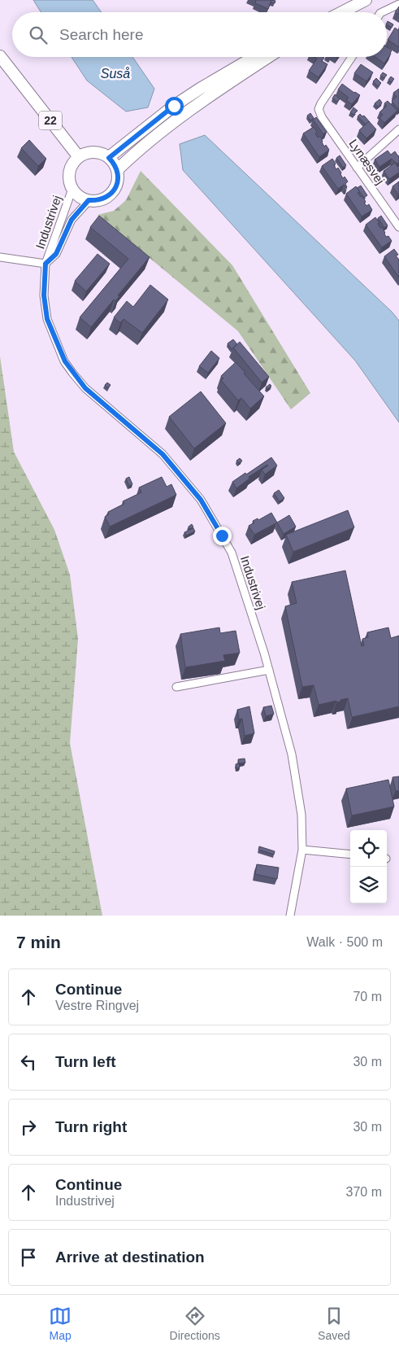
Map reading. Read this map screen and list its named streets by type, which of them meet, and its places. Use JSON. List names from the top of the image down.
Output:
{
  "streets": {
    "main road": ["22"],
    "street": ["Lynæsvej", "Industrivej"]
  },
  "crossings": [
    ["22", "Industrivej"]
  ],
  "water": ["Suså"],
  "page": {
    "search": "Search here",
    "heading": ["7 min", "Walk · 500 m"],
    "list": [
      ["Continue", "Vestre Ringvej", "70 m"],
      ["Turn left", "30 m"],
      ["Turn right", "30 m"],
      ["Continue", "Industrivej", "370 m"],
      "Arrive at destination"
    ],
    "nav": ["Map", "Directions", "Saved"]
  }
}
